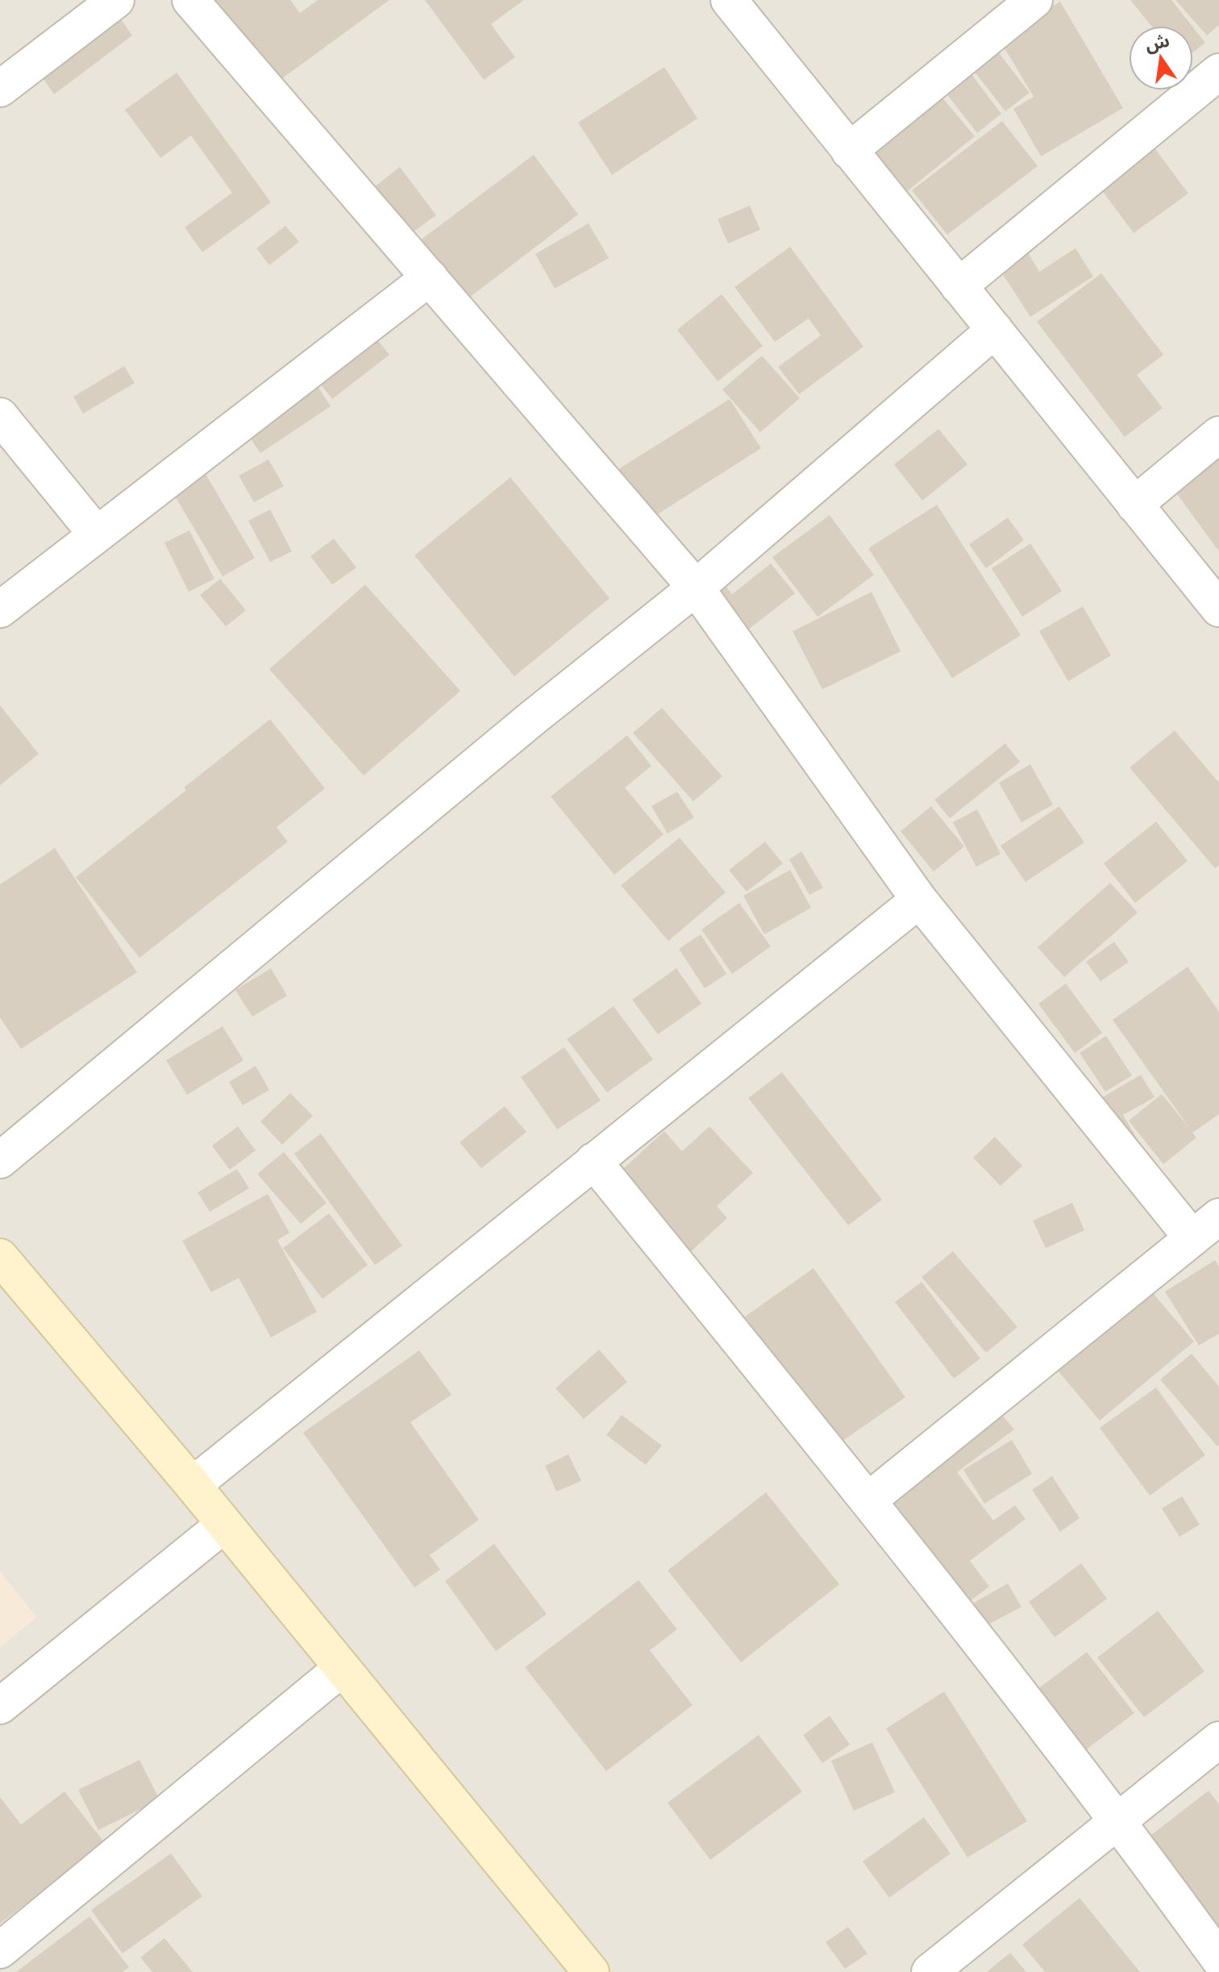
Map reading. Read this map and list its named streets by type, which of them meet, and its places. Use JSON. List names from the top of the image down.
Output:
{
  "north": "top"
}
